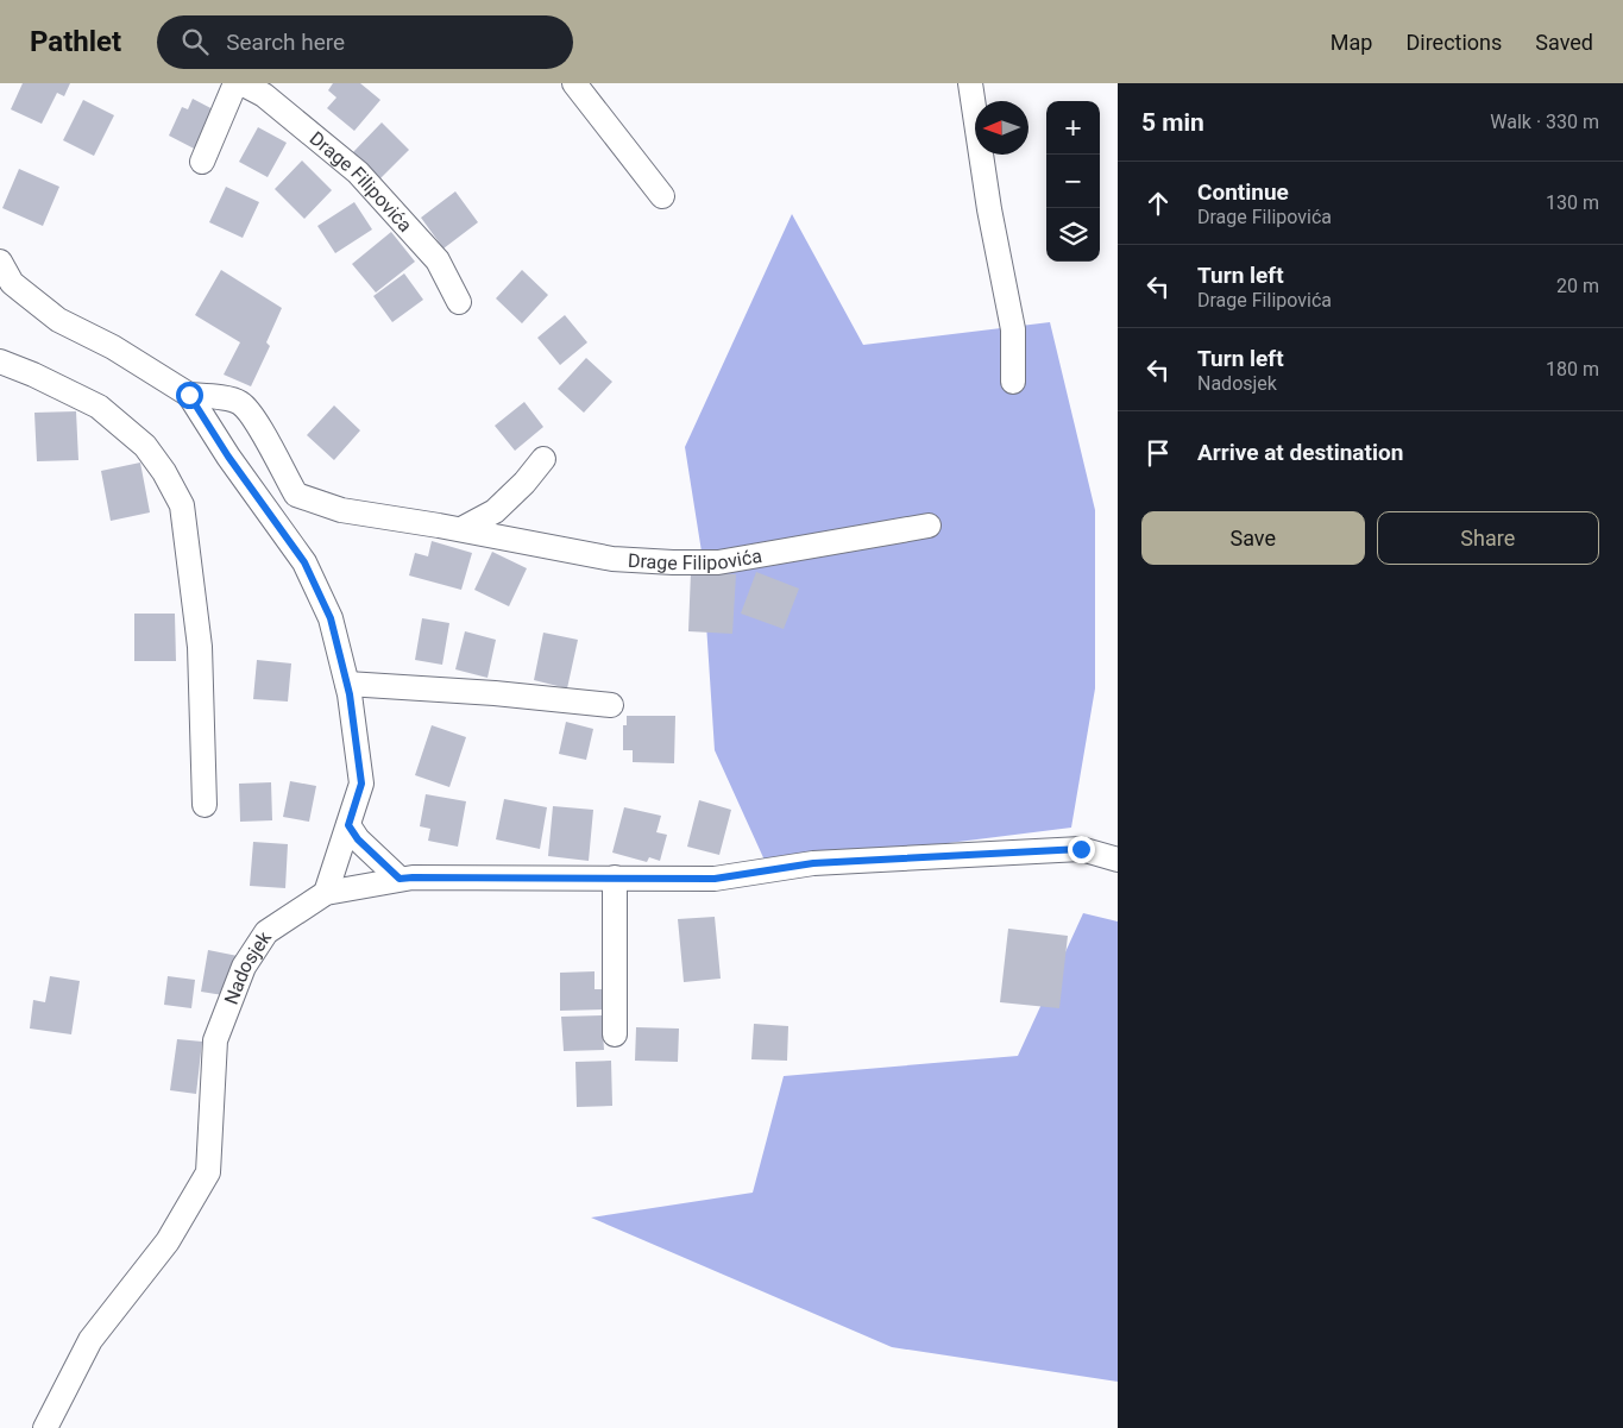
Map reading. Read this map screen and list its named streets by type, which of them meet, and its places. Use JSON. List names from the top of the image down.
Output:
{
  "streets": {
    "street": ["Drage Filipovića", "Nadosjek"]
  },
  "crossings": [
    ["Drage Filipovića", "Nadosjek"]
  ],
  "north": "left",
  "page": {
    "header": "Pathlet",
    "search": "Search here",
    "nav": ["Map", "Directions", "Saved"],
    "heading": ["5 min", "Walk · 330 m"],
    "map_buttons": ["+", "−"],
    "list": [
      ["Continue", "Drage Filipovića", "130 m"],
      ["Turn left", "Drage Filipovića", "20 m"],
      ["Turn left", "Nadosjek", "180 m"],
      "Arrive at destination"
    ],
    "buttons": ["Save", "Share"]
  }
}
